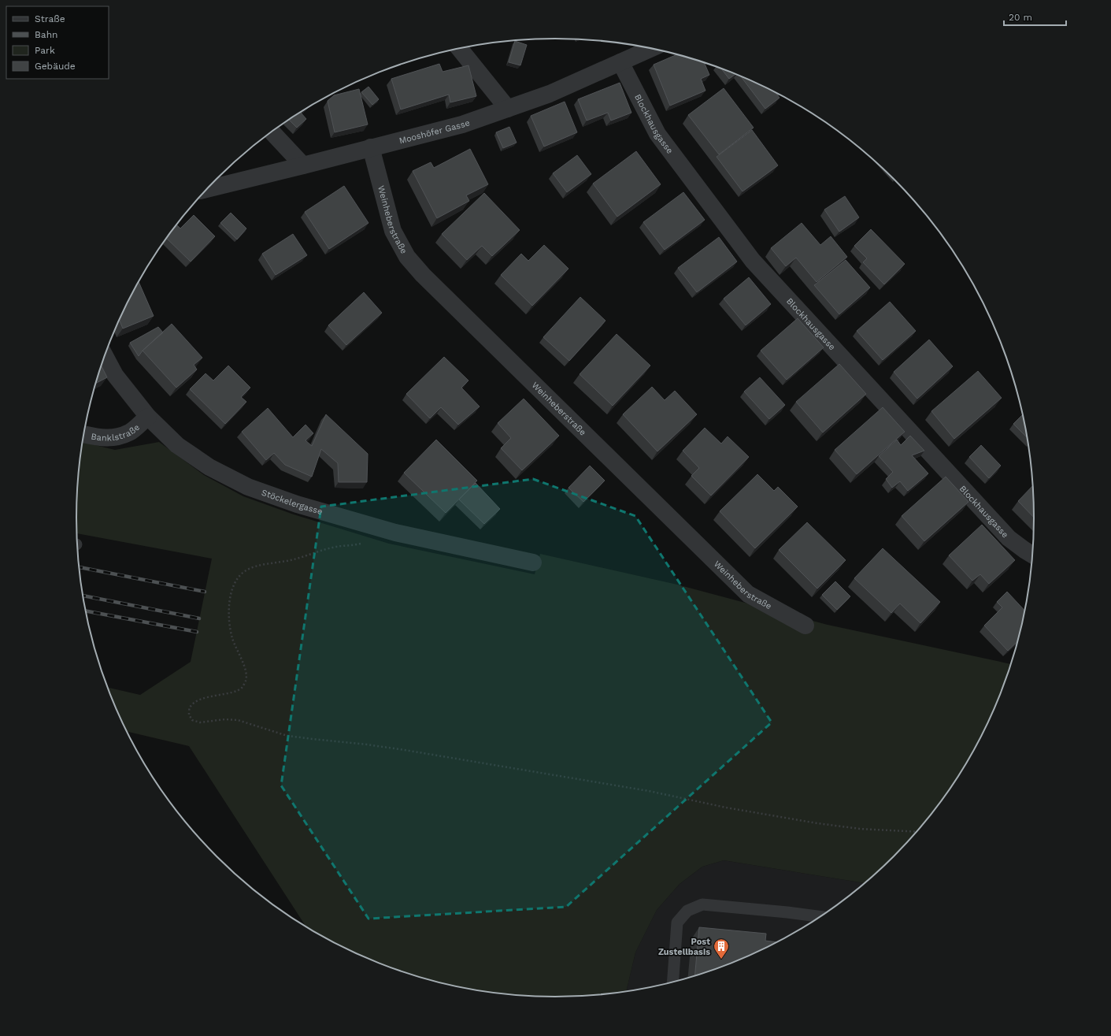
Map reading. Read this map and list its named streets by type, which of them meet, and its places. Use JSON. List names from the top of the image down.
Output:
{
  "streets": {
    "street": [
      "Blockhausgasse",
      "Mooshöfer Gasse",
      "Weinheberstraße",
      "Banklstraße",
      "Stöckelergasse"
    ]
  },
  "crossings": [
    ["Blockhausgasse", "Mooshöfer Gasse"],
    ["Mooshöfer Gasse", "Weinheberstraße"],
    ["Banklstraße", "Stöckelergasse"]
  ],
  "places": {
    "building": ["Post Zustellbasis"]
  },
  "legend": [
    "Straße",
    "Bahn",
    "Park",
    "Gebäude"
  ],
  "scale_bar": "20 m"
}
